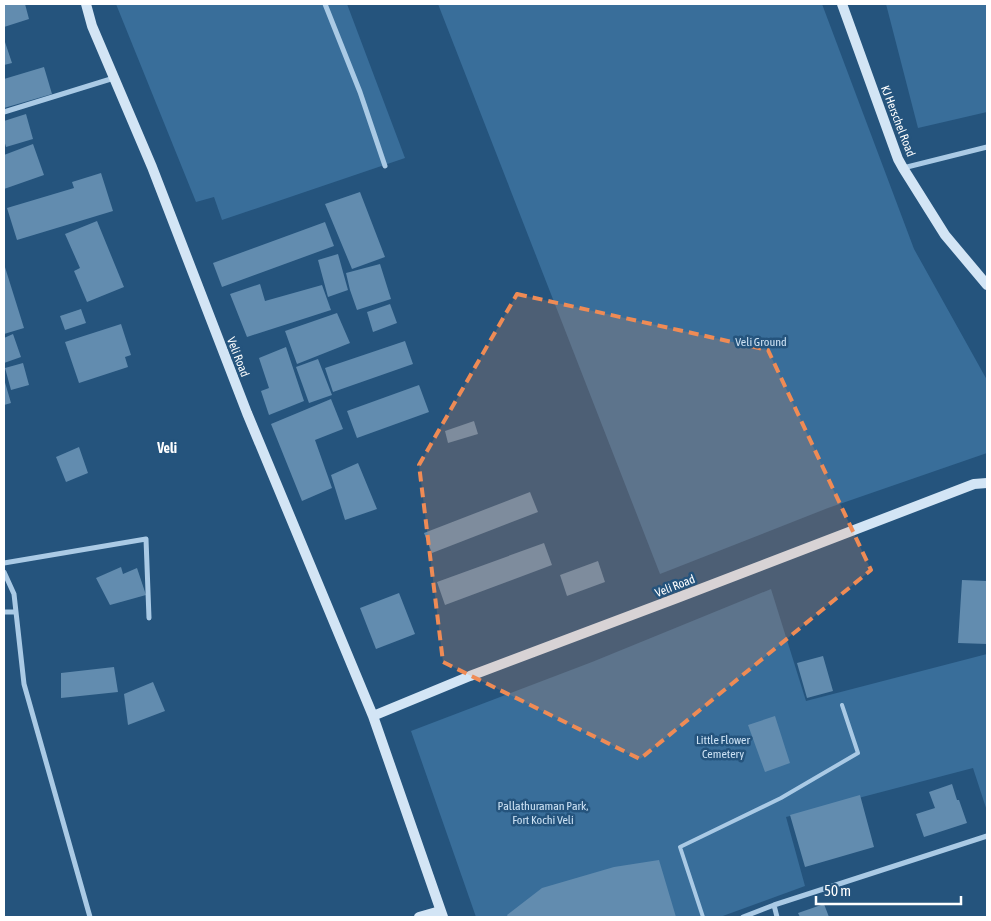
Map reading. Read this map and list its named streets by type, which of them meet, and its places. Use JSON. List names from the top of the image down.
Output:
{
  "streets": {
    "main road": ["KJ Herschel Road", "Veli Road"]
  },
  "districts": ["Veli"],
  "parks": ["Veli Ground", "Little Flower Cemetery", "Pallathuraman Park, Fort Kochi Veli"],
  "scale_bar": "50 m"
}
